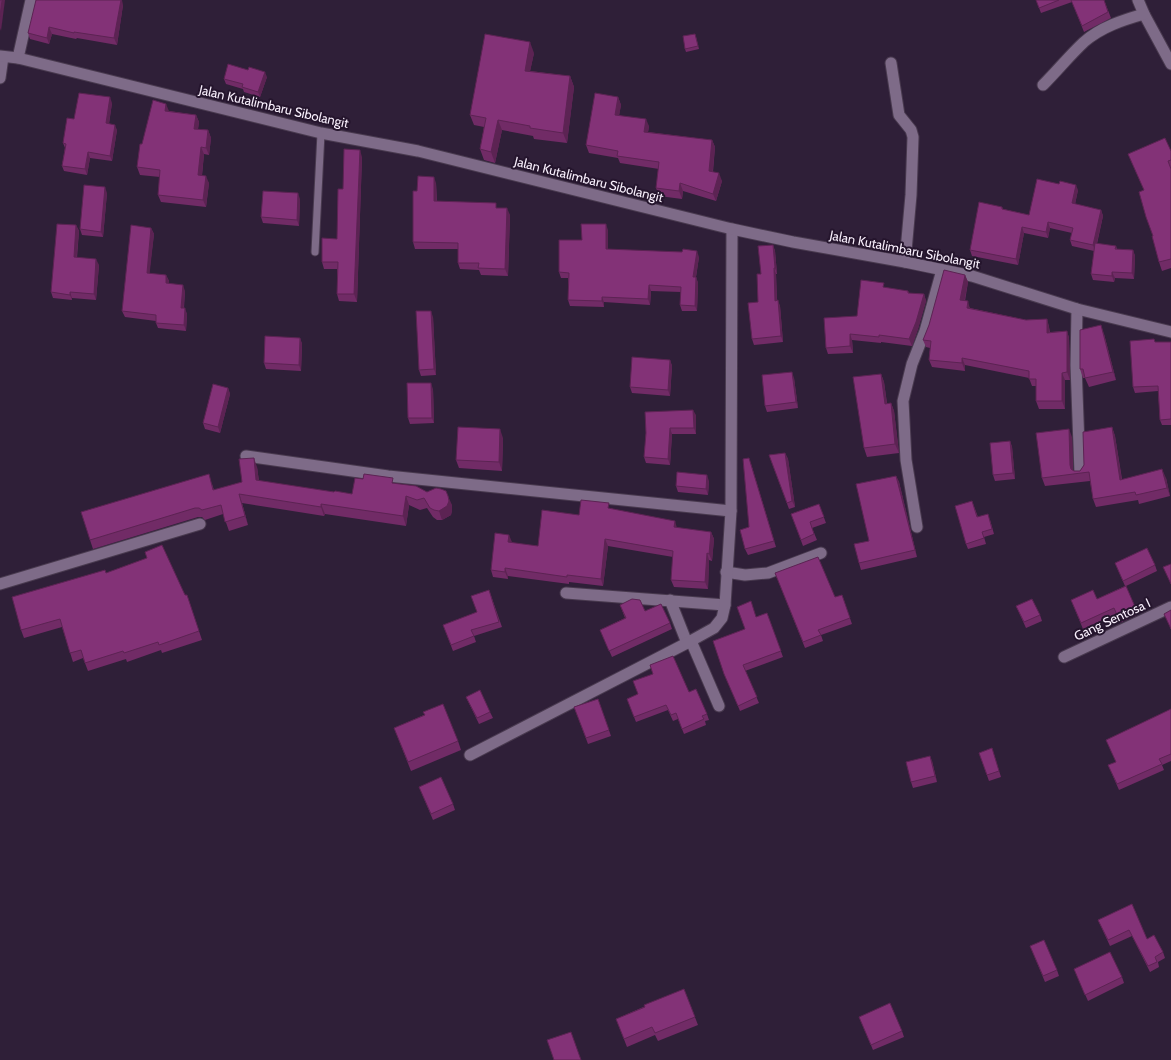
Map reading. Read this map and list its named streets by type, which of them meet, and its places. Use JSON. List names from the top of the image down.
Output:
{
  "streets": {
    "street": ["Jalan Kutalimbaru Sibolangit", "Gang Sentosa I"]
  }
}
